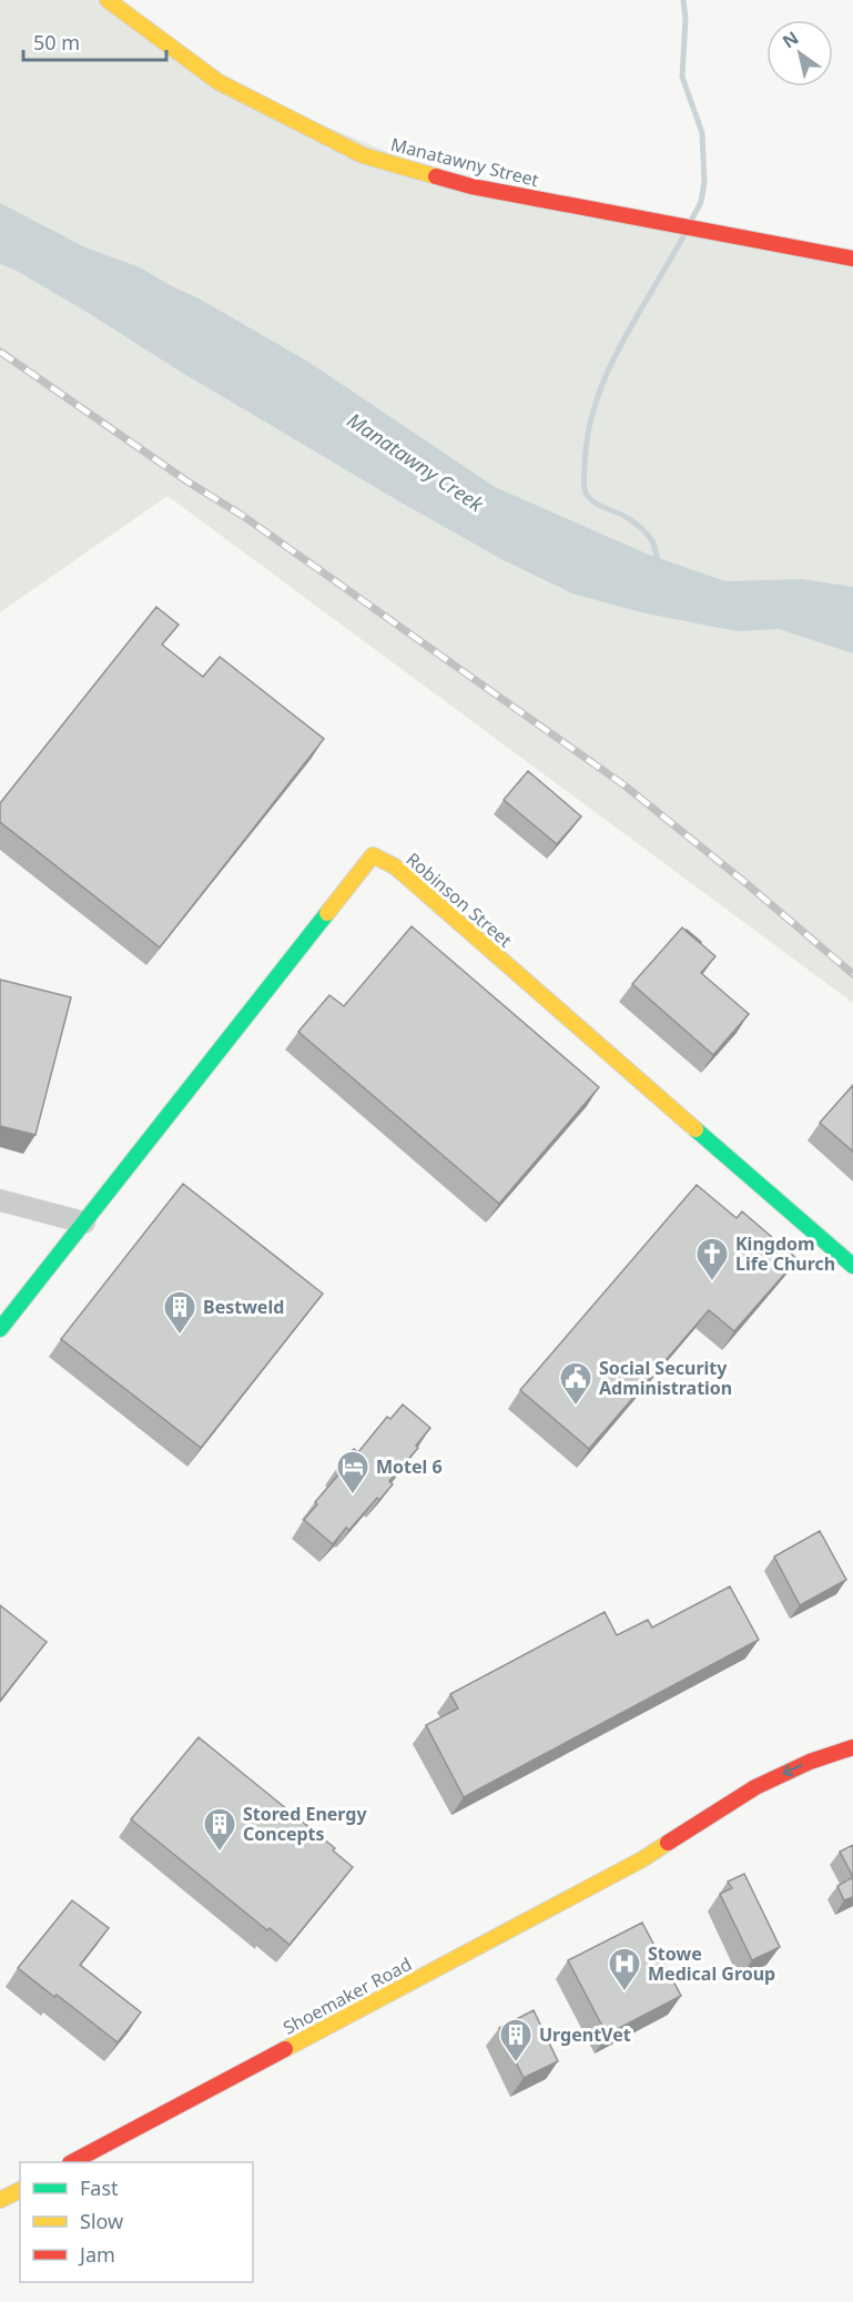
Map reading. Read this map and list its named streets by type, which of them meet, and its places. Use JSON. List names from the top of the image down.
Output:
{
  "streets": {
    "street": ["Manatawny Street", "Robinson Street", "Shoemaker Road"]
  },
  "water": ["Manatawny Creek"],
  "places": {
    "church": ["Kingdom Life Church"],
    "building": ["Bestweld", "Stored Energy Concepts", "UrgentVet"],
    "public building": ["Social Security Administration"],
    "hotel": ["Motel 6"],
    "hospital": ["Stowe Medical Group"]
  },
  "legend": ["Fast", "Slow", "Jam"],
  "scale_bar": "50 m",
  "north": "top left"
}
